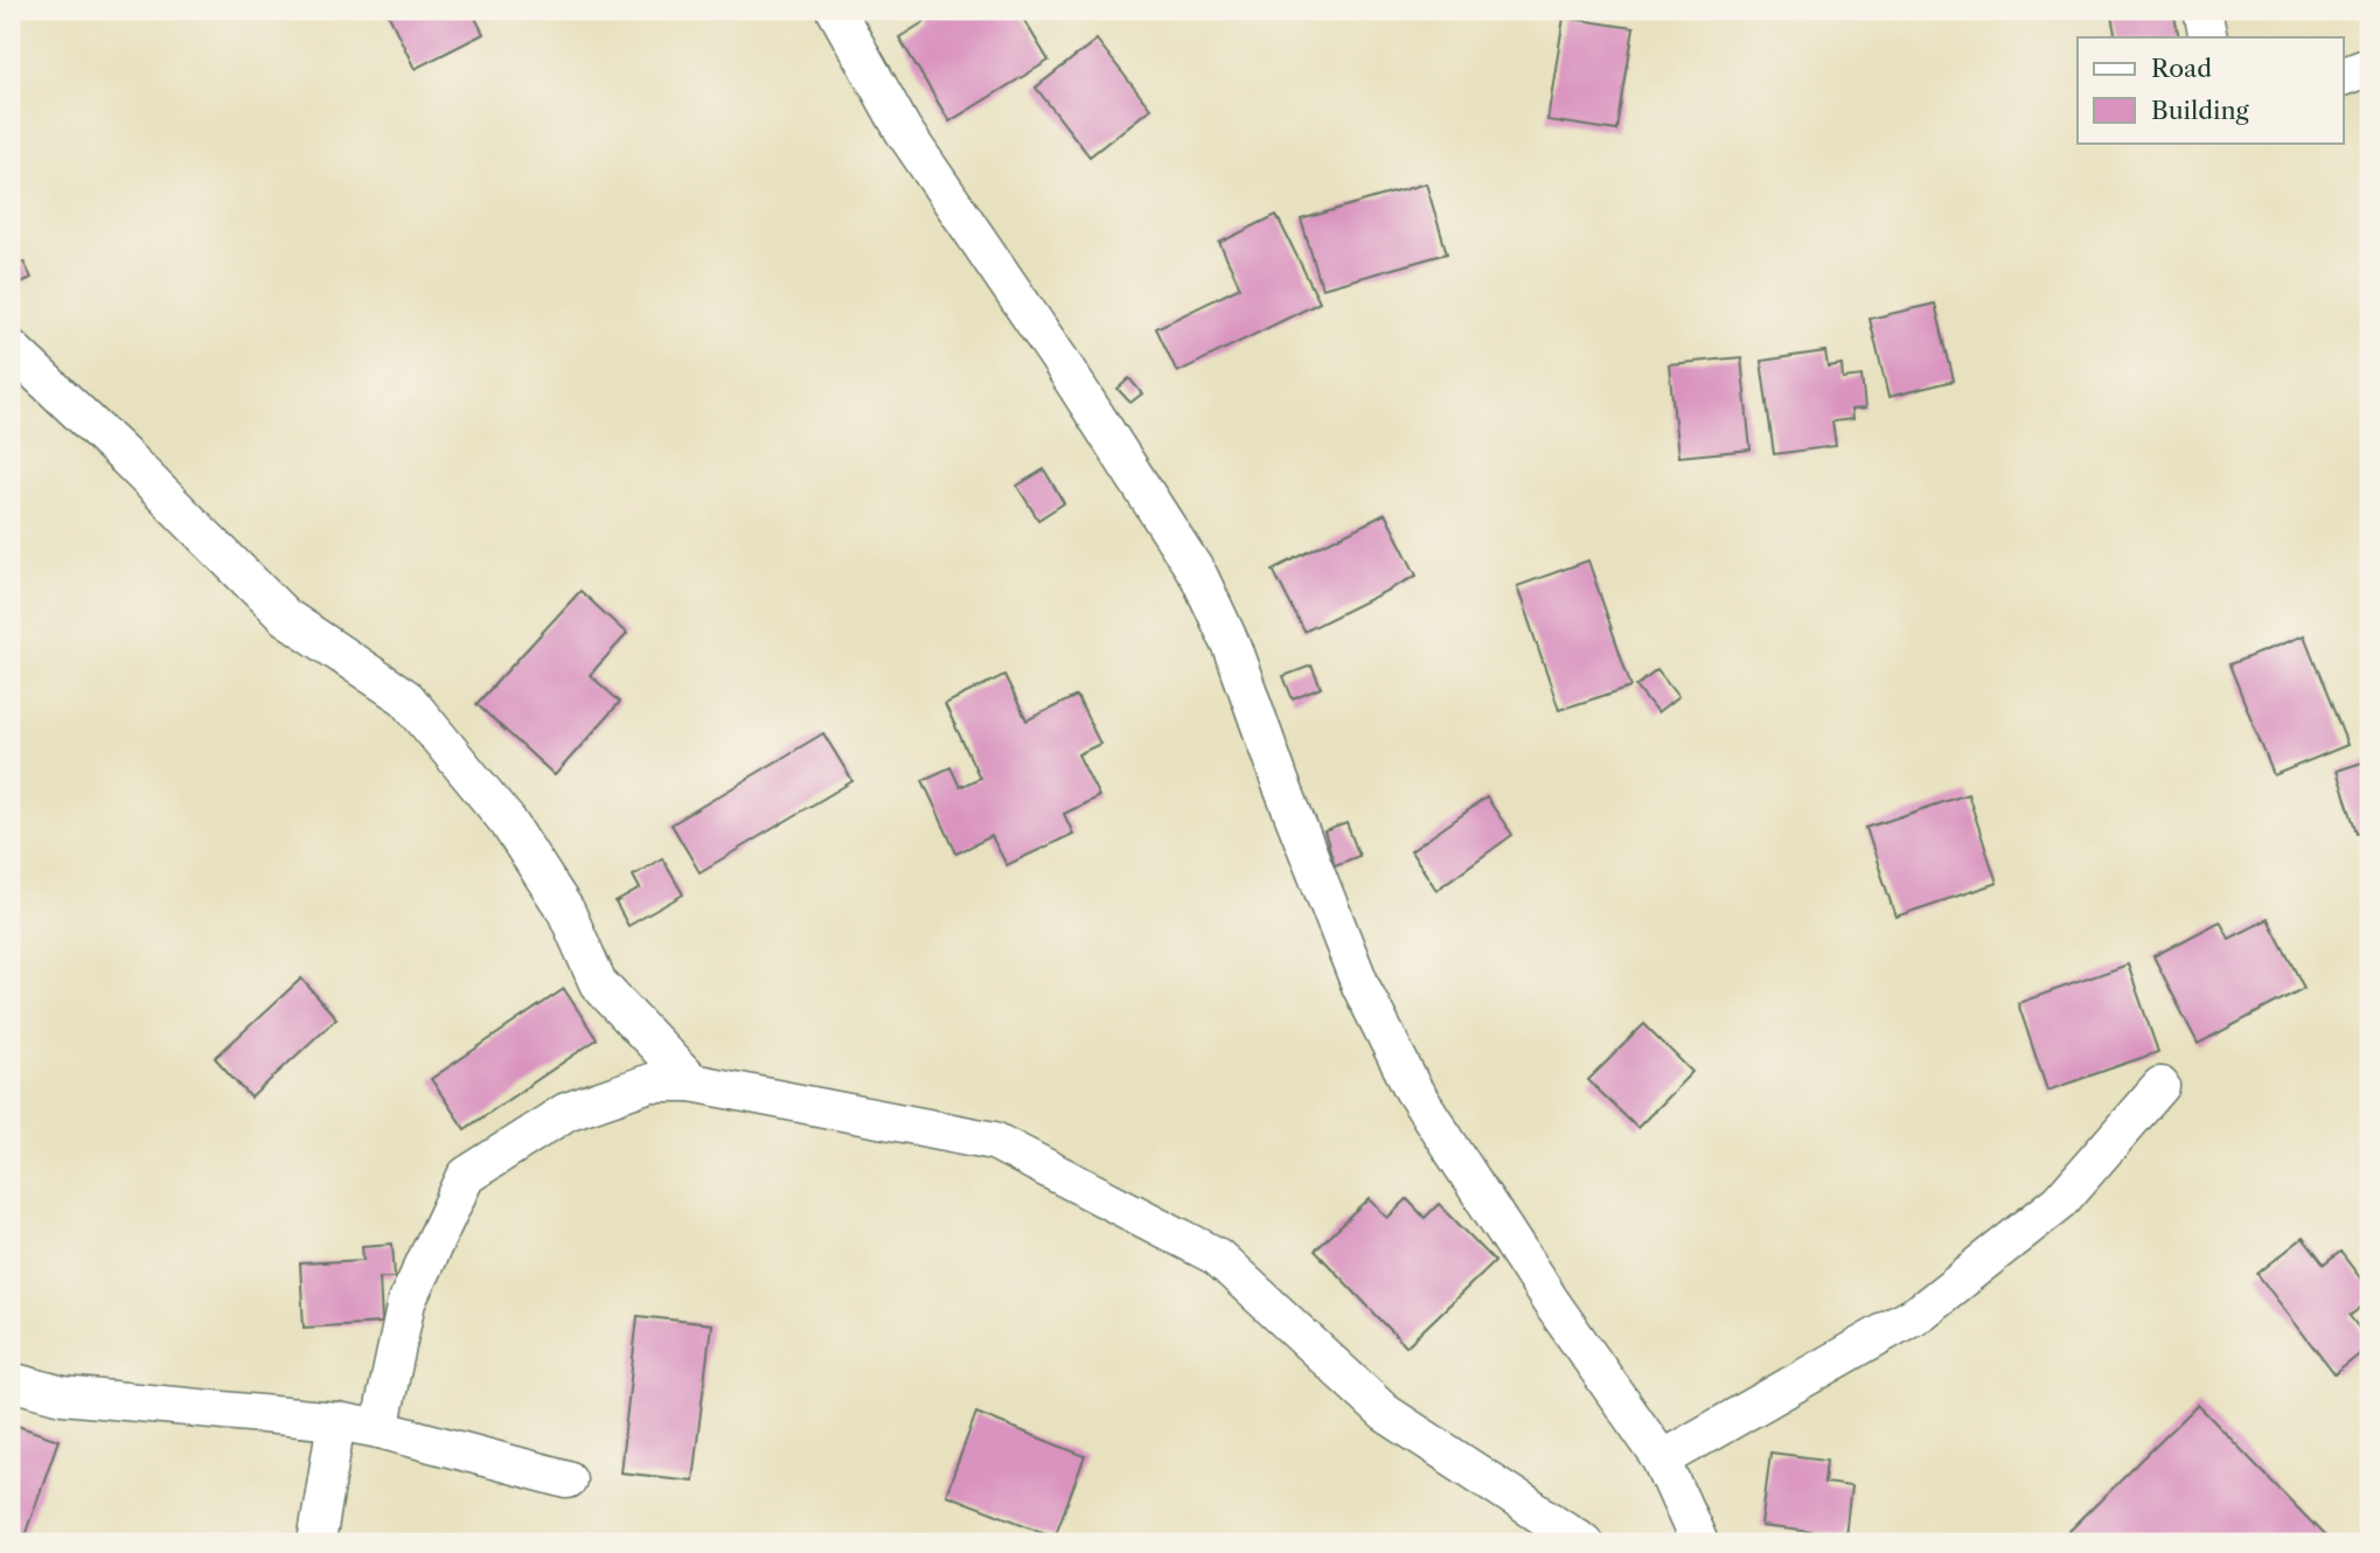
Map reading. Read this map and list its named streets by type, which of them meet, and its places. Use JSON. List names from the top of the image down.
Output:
{
  "legend": ["Road", "Building"]
}
